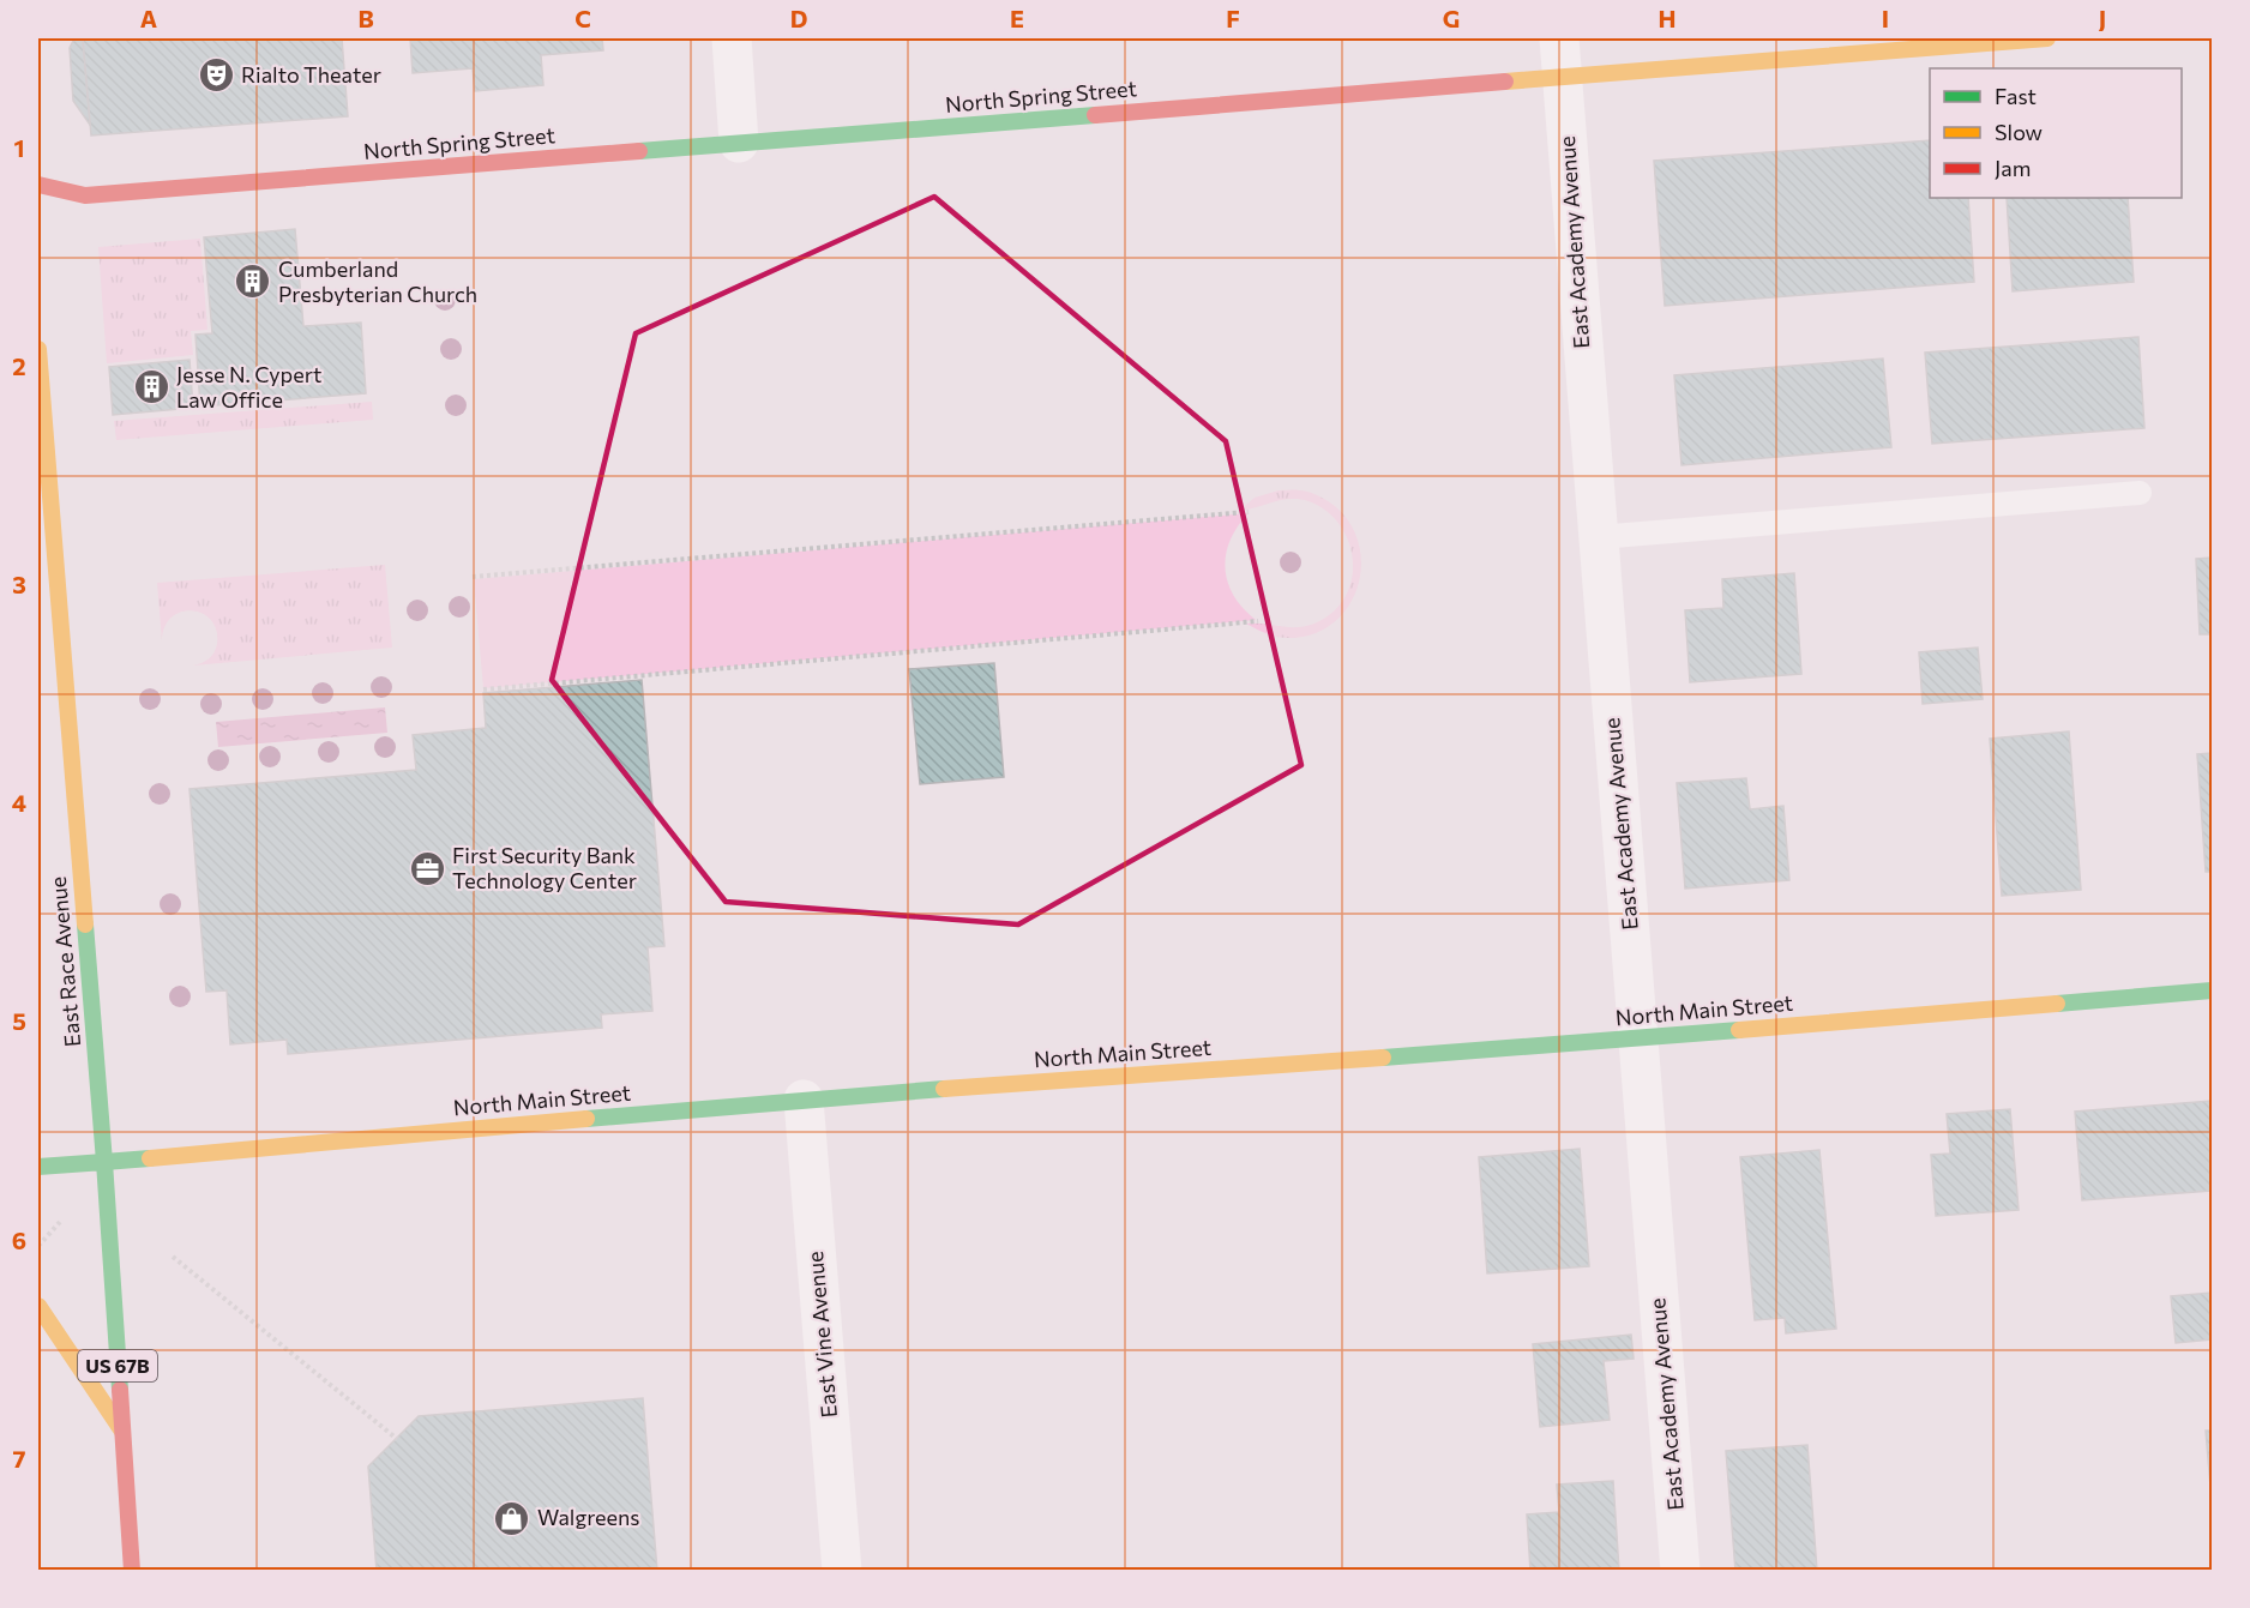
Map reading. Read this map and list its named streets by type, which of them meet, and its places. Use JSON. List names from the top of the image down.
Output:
{
  "streets": {
    "street": [
      "North Spring Street",
      "East Academy Avenue",
      "East Race Avenue",
      "North Main Street",
      "East Vine Avenue",
      "US 67B"
    ]
  },
  "crossings": [
    ["North Spring Street", "East Academy Avenue"],
    ["East Academy Avenue", "North Main Street"],
    ["East Race Avenue", "North Main Street"],
    ["North Main Street", "East Vine Avenue"]
  ],
  "places": {
    "theatre": ["Rialto Theater"],
    "building": ["Cumberland Presbyterian Church", "Jesse N. Cypert Law Office"],
    "office": ["First Security Bank Technology Center"],
    "shop": ["Walgreens"]
  },
  "legend": ["Fast", "Slow", "Jam"],
  "grid": {
    "columns": [
      "A",
      "B",
      "C",
      "D",
      "E",
      "F",
      "G",
      "H",
      "I",
      "J"
    ],
    "rows": [
      "1",
      "2",
      "3",
      "4",
      "5",
      "6",
      "7"
    ]
  }
}
